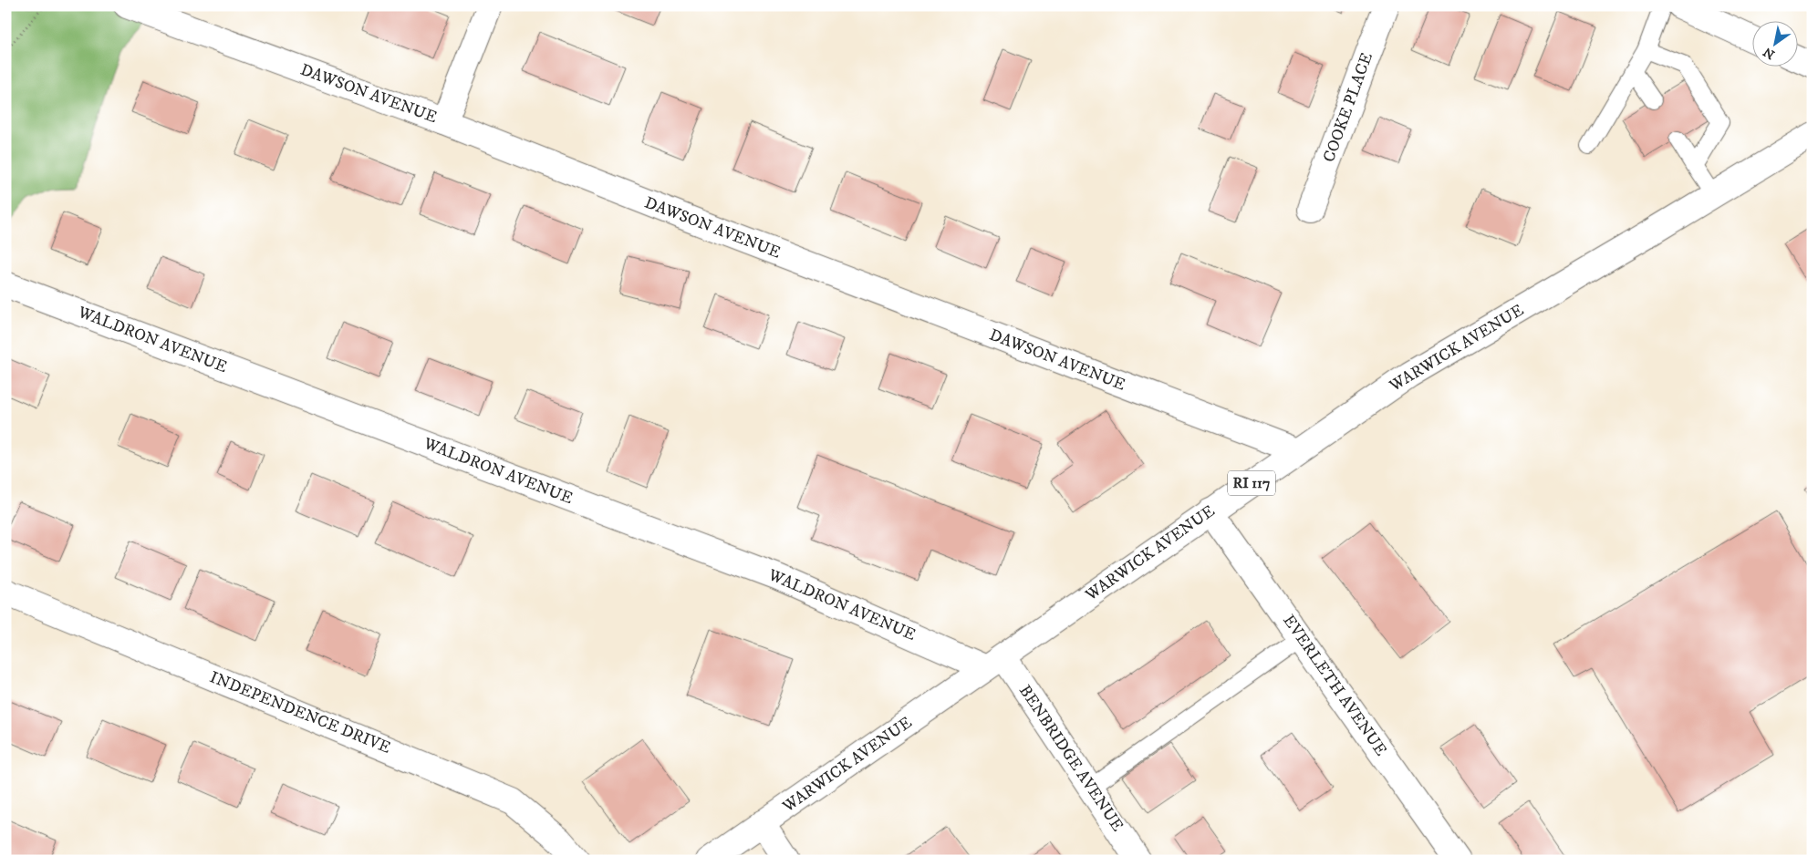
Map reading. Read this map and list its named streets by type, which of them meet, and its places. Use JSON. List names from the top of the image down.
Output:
{
  "streets": {
    "street": [
      "DAWSON AVENUE",
      "COOKE PLACE",
      "WALDRON AVENUE",
      "WARWICK AVENUE",
      "RI 117",
      "EVERLETH AVENUE",
      "INDEPENDENCE DRIVE",
      "BENBRIDGE AVENUE"
    ]
  },
  "crossings": [
    ["DAWSON AVENUE", "WARWICK AVENUE"],
    ["WALDRON AVENUE", "WARWICK AVENUE"],
    ["WALDRON AVENUE", "BENBRIDGE AVENUE"],
    ["WARWICK AVENUE", "EVERLETH AVENUE"],
    ["WARWICK AVENUE", "BENBRIDGE AVENUE"]
  ],
  "north": "bottom left"
}
